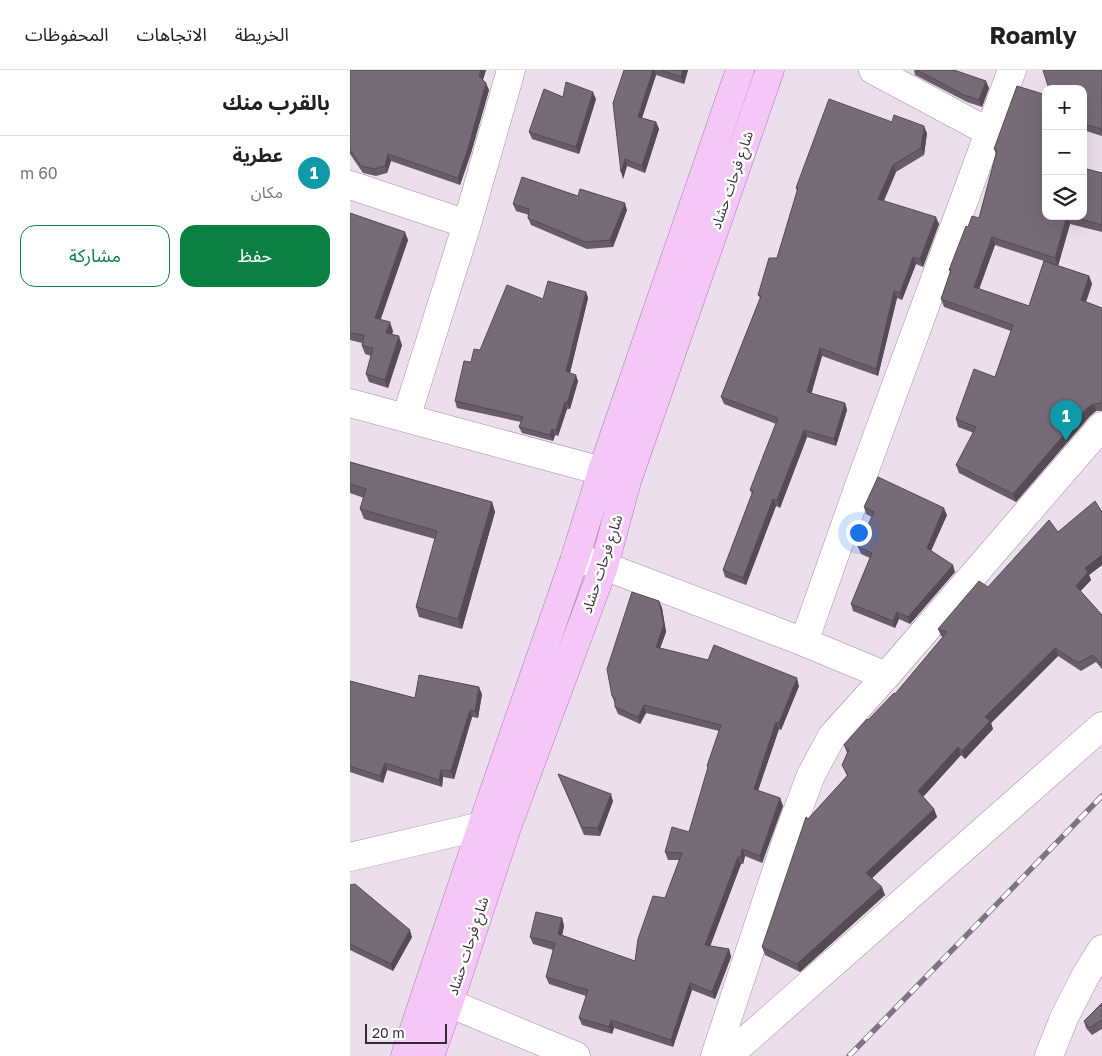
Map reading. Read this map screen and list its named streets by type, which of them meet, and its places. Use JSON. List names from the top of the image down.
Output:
{
  "streets": {
    "main road": ["شارع فرحات حشاد"]
  },
  "scale_bar": "20 m",
  "page": {
    "header": "Roamly",
    "nav": ["الخريطة", "الاتجاهات", "المحفوظات"],
    "heading": "بالقرب منك",
    "map_buttons": ["+", "−"],
    "list": [
      {
        "mark": "1",
        "name": "عطرية",
        "note": "مكان",
        "value": "60 m"
      }
    ],
    "buttons": ["حفظ", "مشاركة"],
    "pins": "1",
    "scale": "20 m"
  }
}
